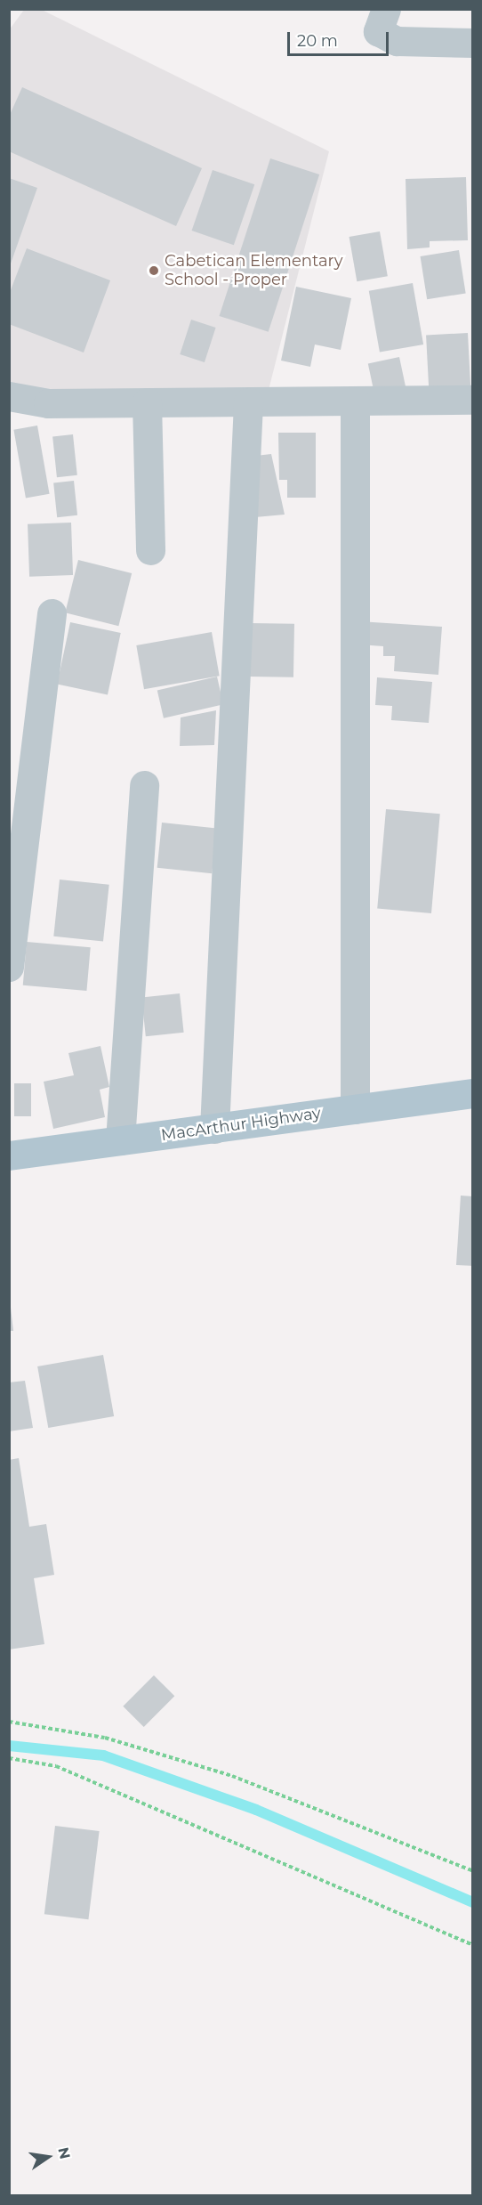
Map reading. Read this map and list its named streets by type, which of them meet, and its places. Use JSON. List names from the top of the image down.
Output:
{
  "streets": {
    "main road": ["MacArthur Highway"]
  },
  "places": ["Cabetican Elementary School - Proper"],
  "scale_bar": "20 m",
  "north": "right"
}
